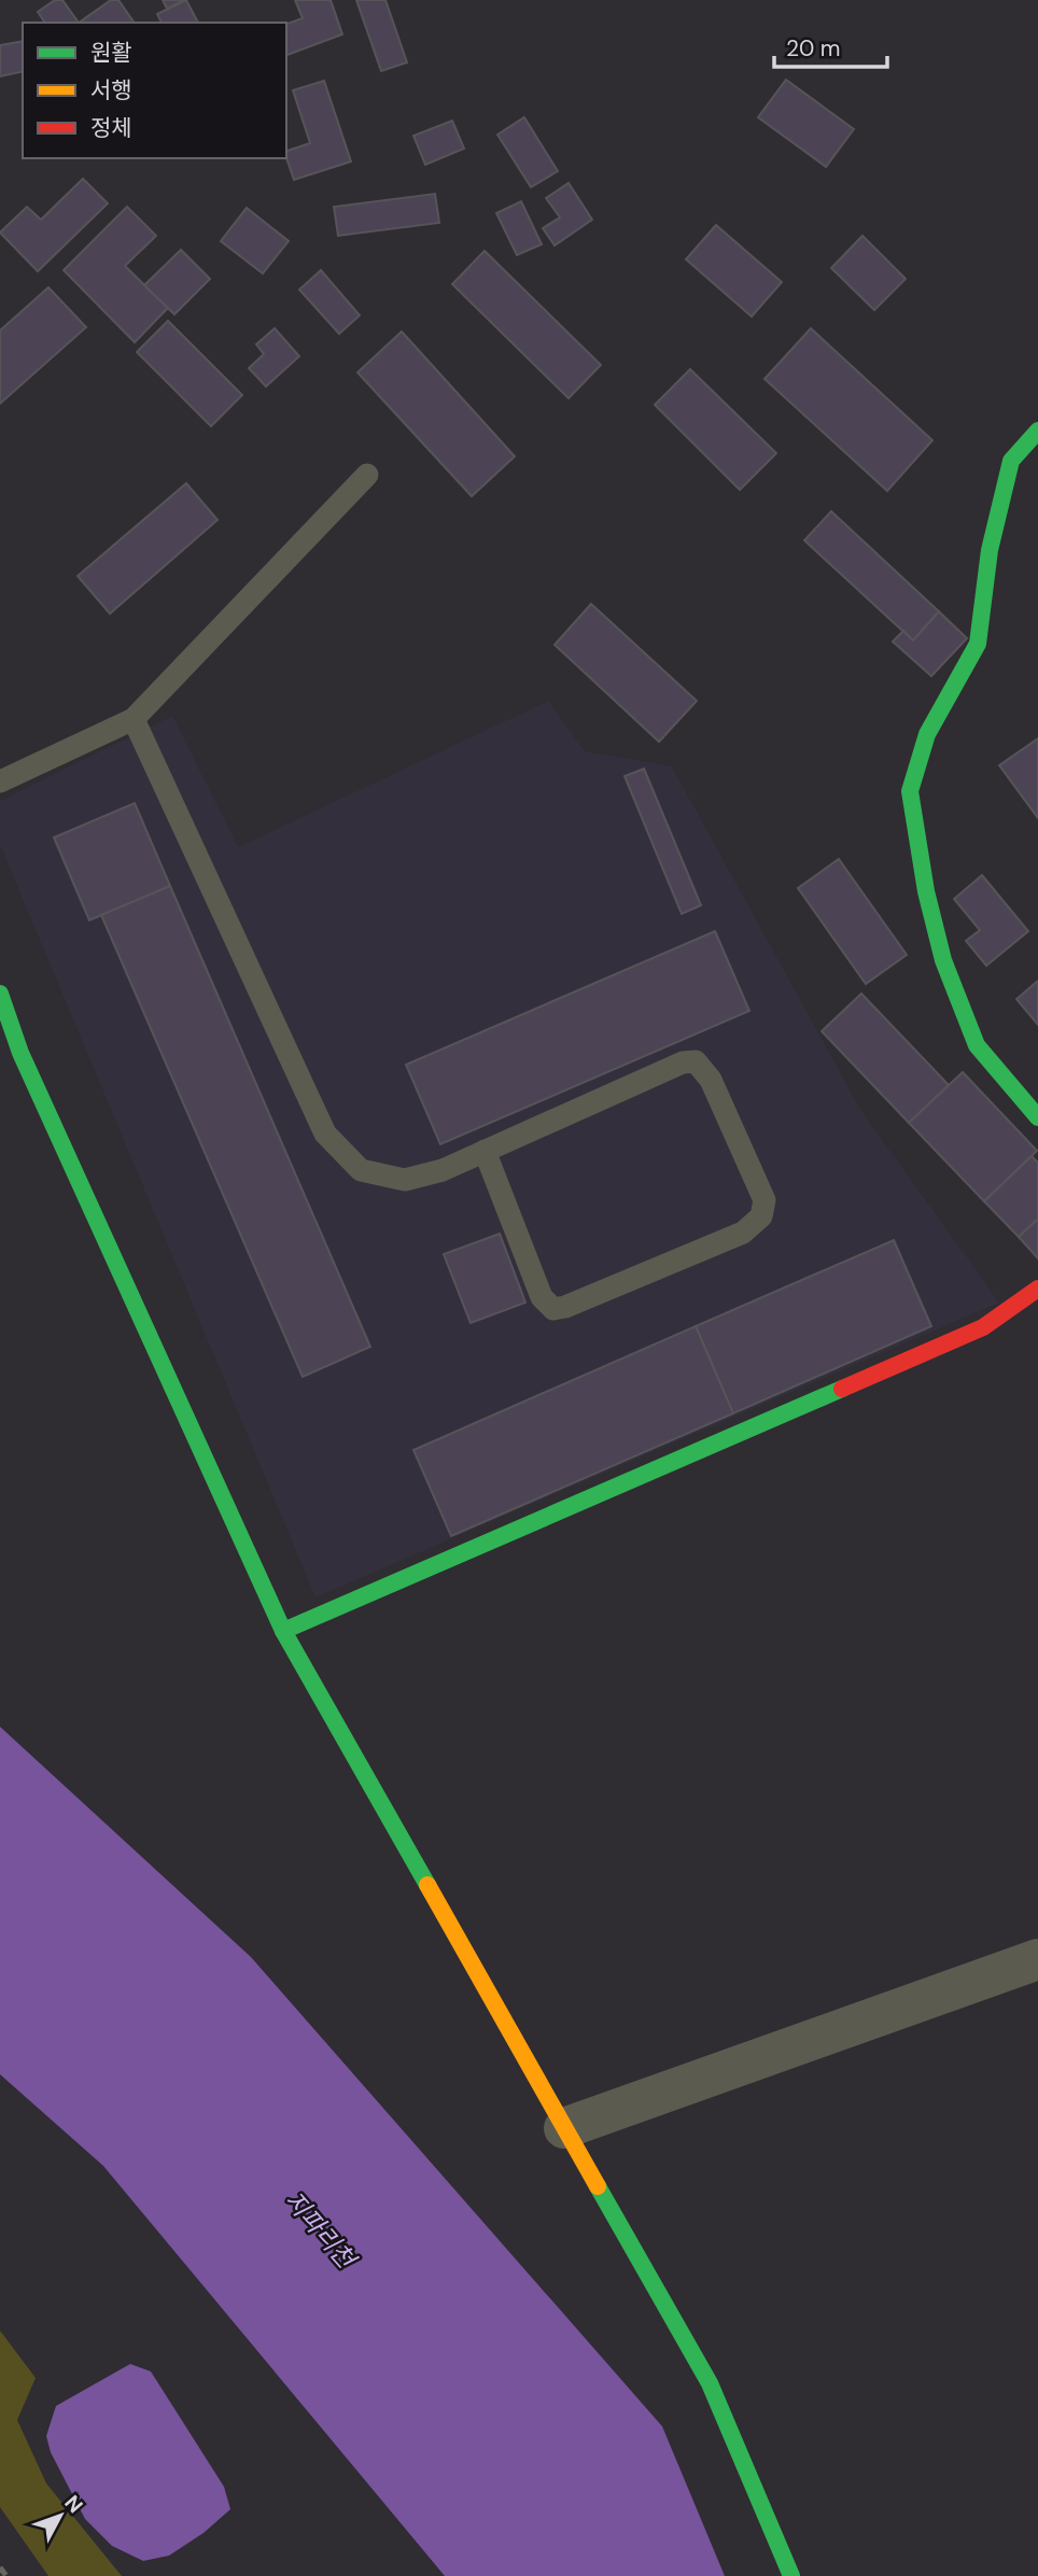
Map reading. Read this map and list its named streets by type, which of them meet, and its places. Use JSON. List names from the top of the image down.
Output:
{
  "water": ["지파리천"],
  "legend": ["원활", "서행", "정체"],
  "scale_bar": "20 m",
  "north": "top right"
}
